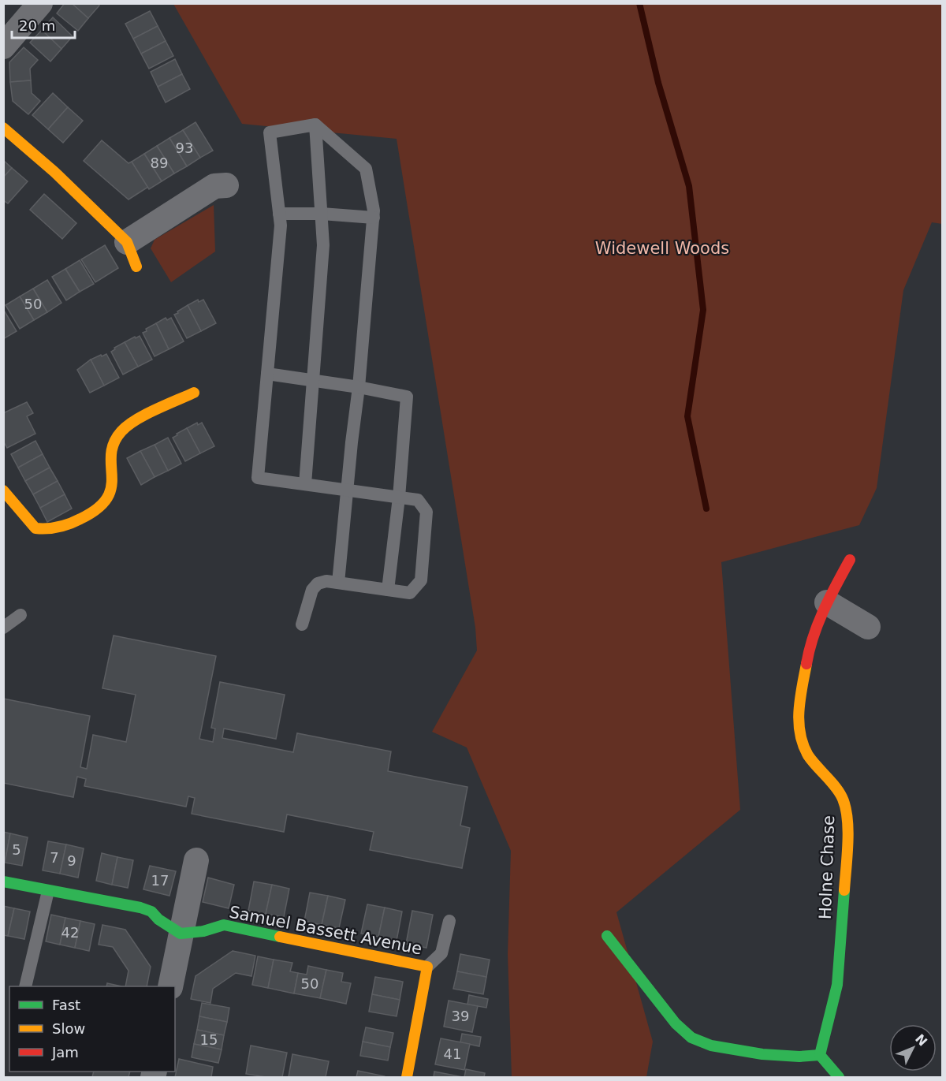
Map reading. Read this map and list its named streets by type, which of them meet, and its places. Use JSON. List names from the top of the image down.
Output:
{
  "streets": {
    "street": ["Holne Chase", "Samuel Bassett Avenue"]
  },
  "parks": ["Widewell Woods"],
  "house_numbers": [
    "93",
    "89",
    "50",
    "5",
    "7",
    "9",
    "17",
    "42",
    "50",
    "39",
    "15",
    "41"
  ],
  "legend": ["Fast", "Slow", "Jam"],
  "scale_bar": "20 m",
  "north": "top right"
}
